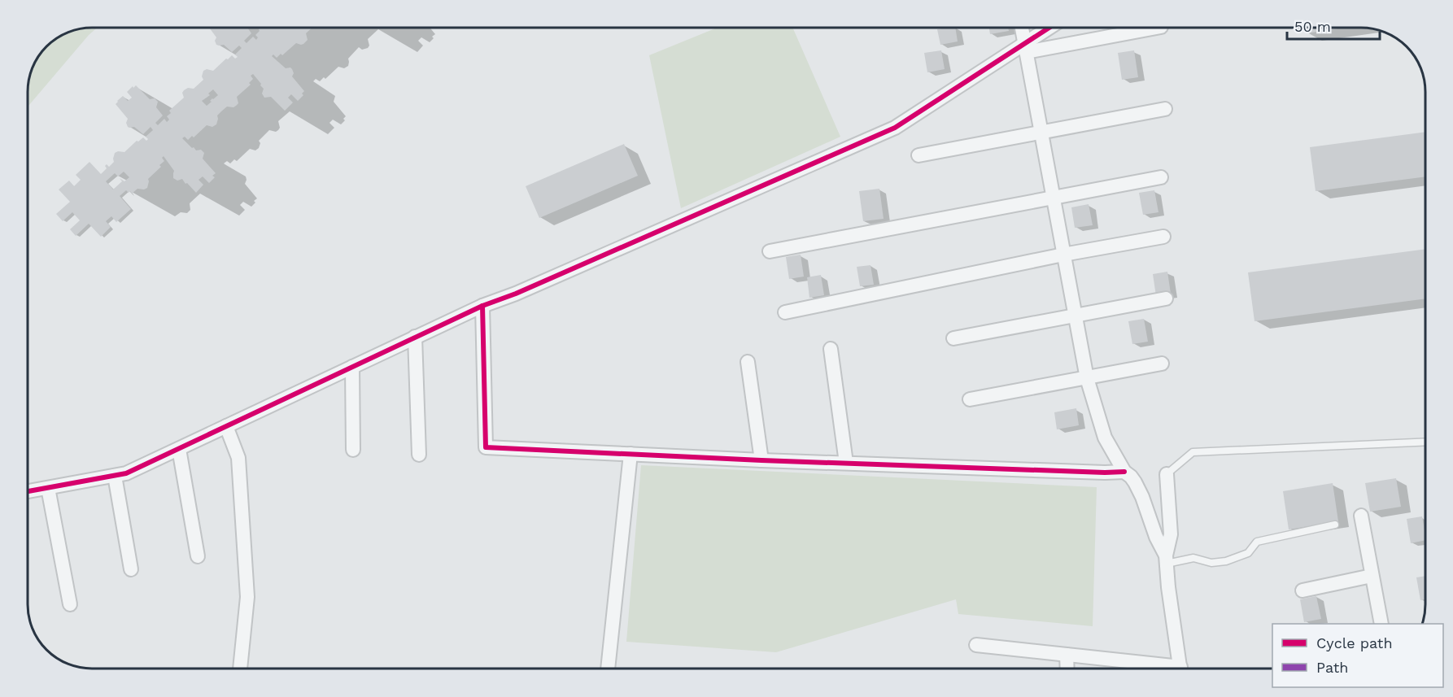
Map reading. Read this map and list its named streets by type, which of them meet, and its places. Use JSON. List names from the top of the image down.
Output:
{
  "legend": ["Cycle path", "Path"],
  "scale_bar": "50 m"
}
